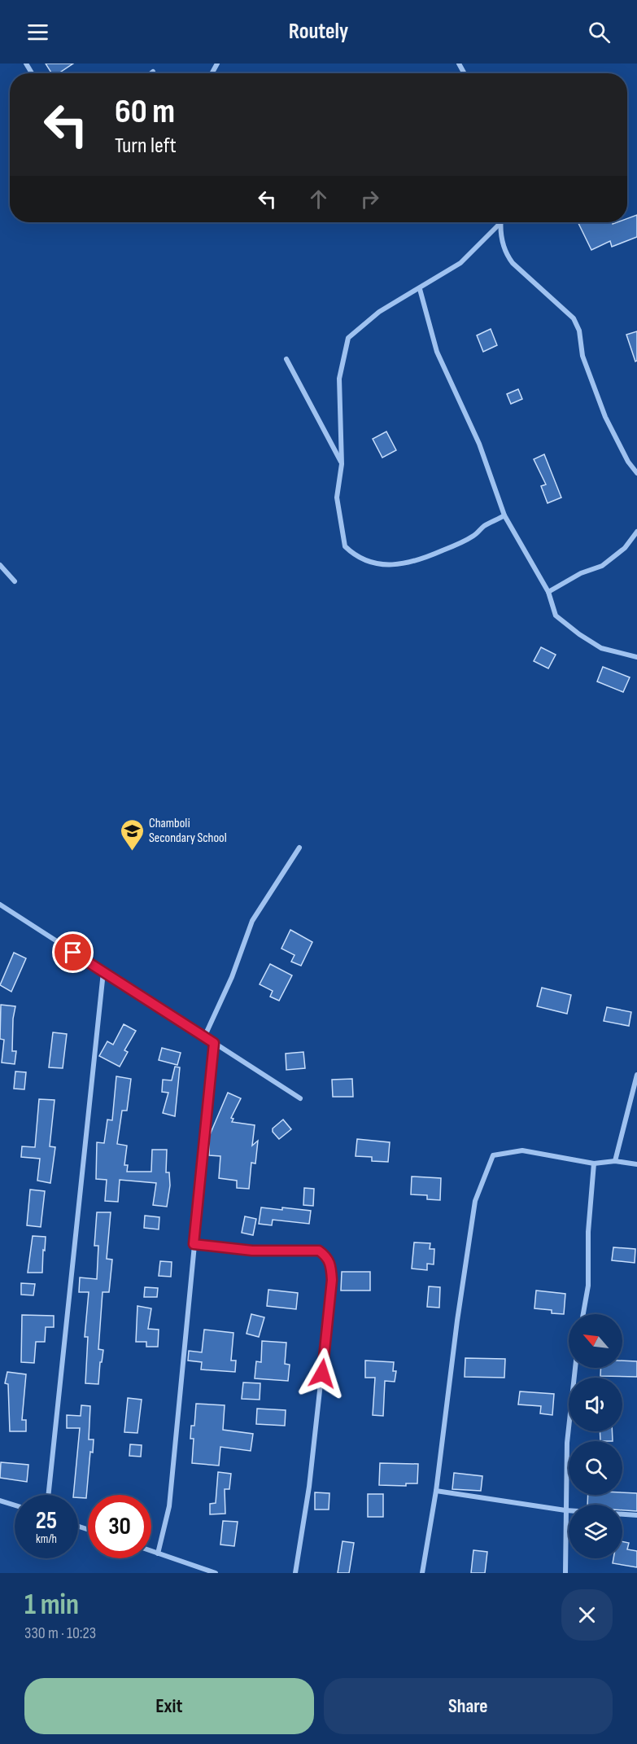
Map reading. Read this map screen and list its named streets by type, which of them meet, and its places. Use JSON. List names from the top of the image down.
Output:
{
  "places": {
    "school or university": ["Chamboli Secondary School"]
  },
  "north": "top left",
  "page": {
    "header": "Routely",
    "turn": ["60 m", "Turn left"],
    "speed": "25 km/h",
    "limit": "30",
    "heading": ["1 min", "330 m · 10:23"],
    "buttons": ["Exit", "Share"]
  }
}
